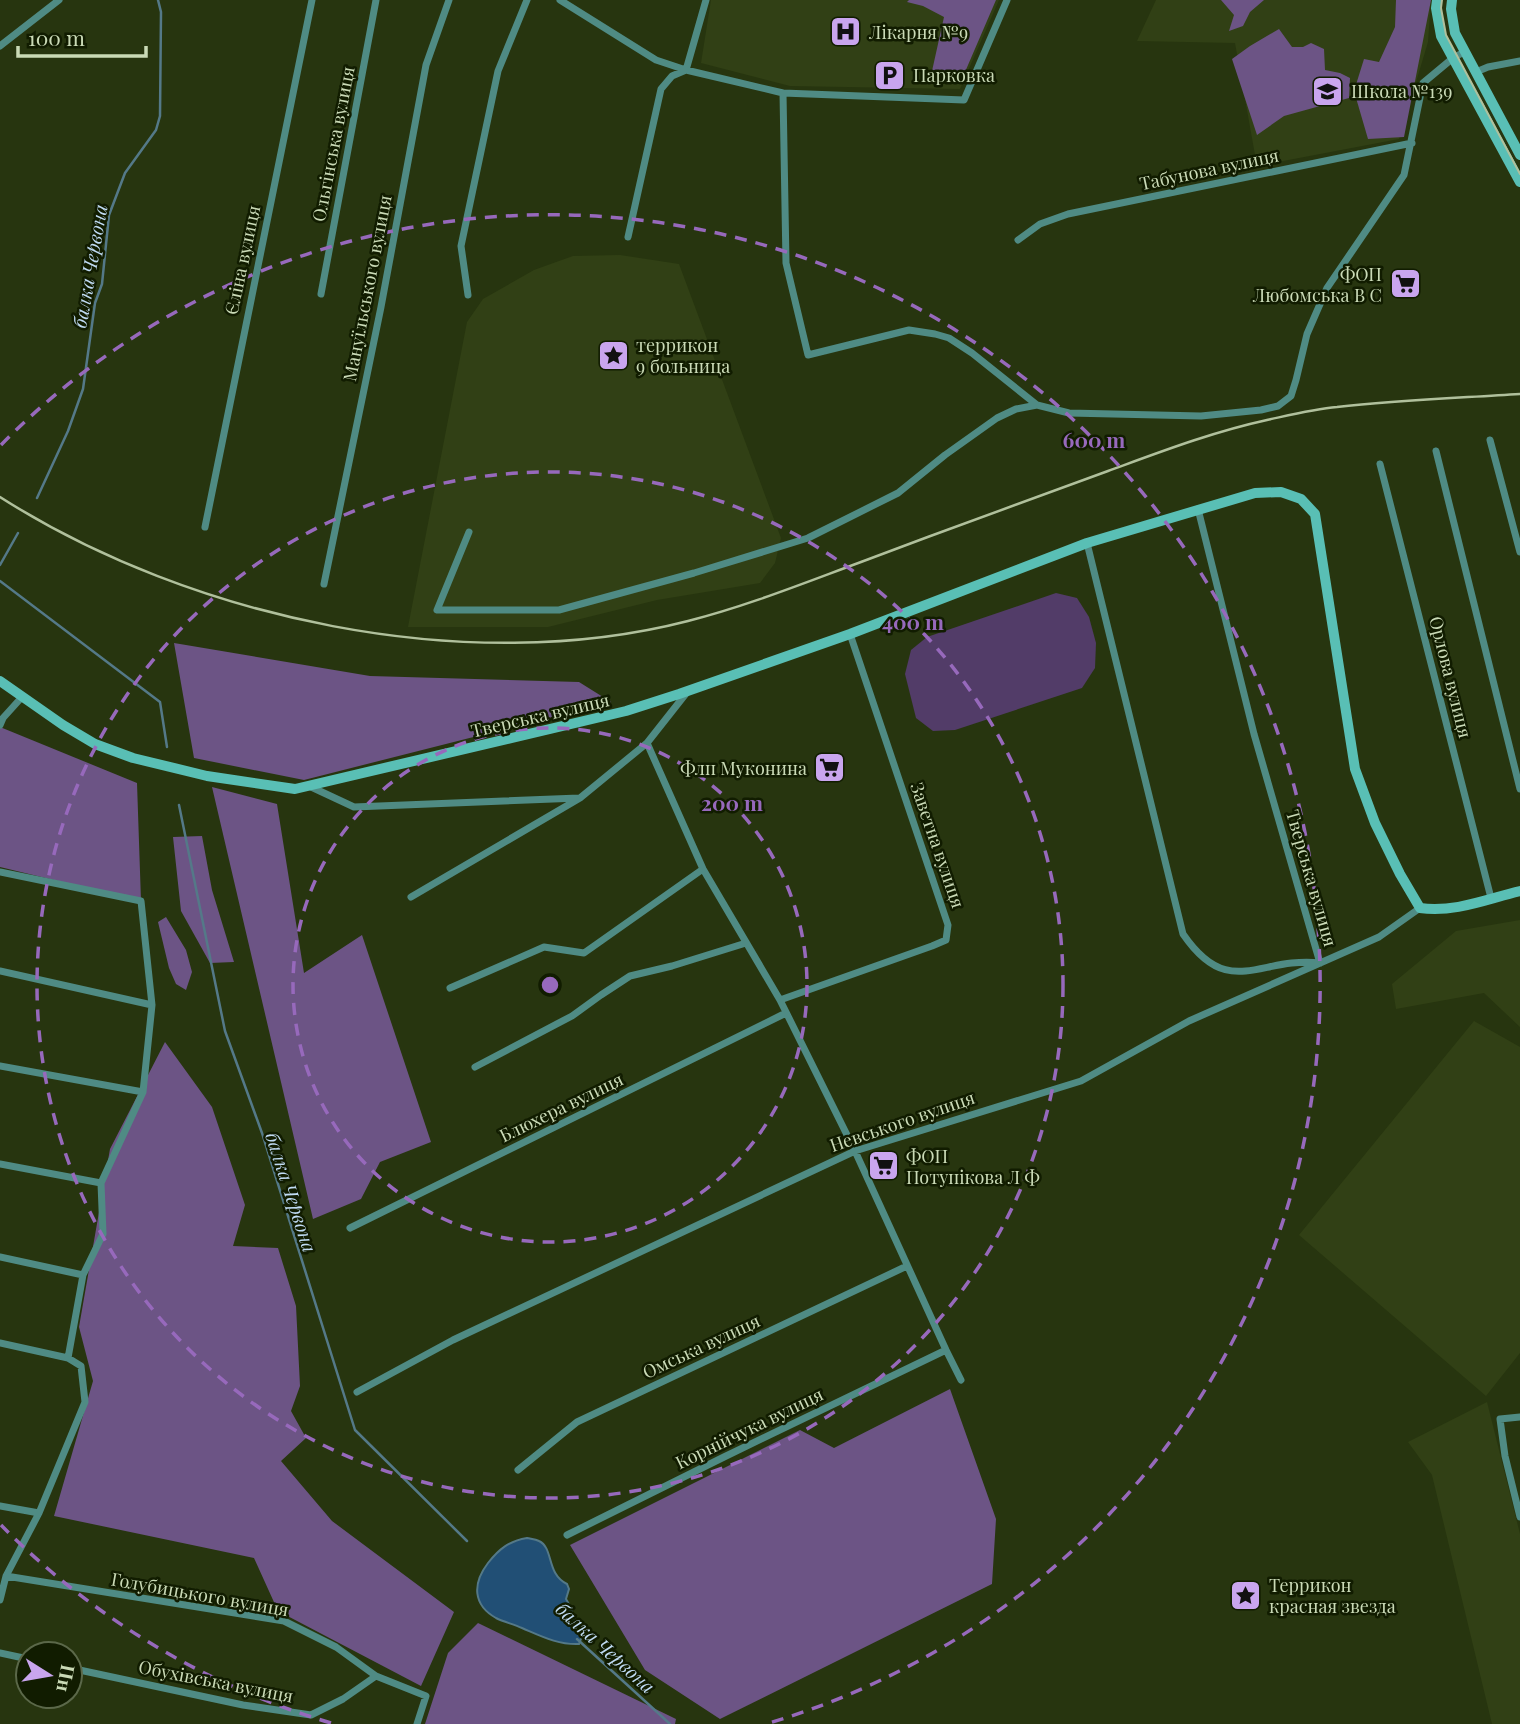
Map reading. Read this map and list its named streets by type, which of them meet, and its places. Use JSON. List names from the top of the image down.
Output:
{
  "streets": {
    "main road": ["Тверська вулиця"],
    "street": [
      "Ольгінська вулиця",
      "Табунова вулиця",
      "Єліна вулиця",
      "Мануїльського вулиця",
      "Орлова вулиця",
      "Заветна вулиця",
      "Блюхера вулиця",
      "Невського вулиця",
      "Омська вулиця",
      "Корнійчука вулиця",
      "Голубицького вулиця",
      "Обухівська вулиця"
    ]
  },
  "crossings": [
    ["Тверська вулиця", "Заветна вулиця"],
    ["Тверська вулиця", "Невського вулиця"],
    ["Голубицького вулиця", "Обухівська вулиця"]
  ],
  "water": ["балка Червона"],
  "places": {
    "hospital": ["Лікарня №9"],
    "parking": ["Парковка"],
    "school or university": ["Школа №139"],
    "supermarket": ["ФОП Любомська В С", "Флп Муконина", "ФОП Потупікова Л Ф"],
    "place": ["террикон 9 больница", "Террикон красная звезда"]
  },
  "scale_bar": "100 m",
  "north": "right",
  "rings": ["600 m", "400 m", "200 m"]
}
